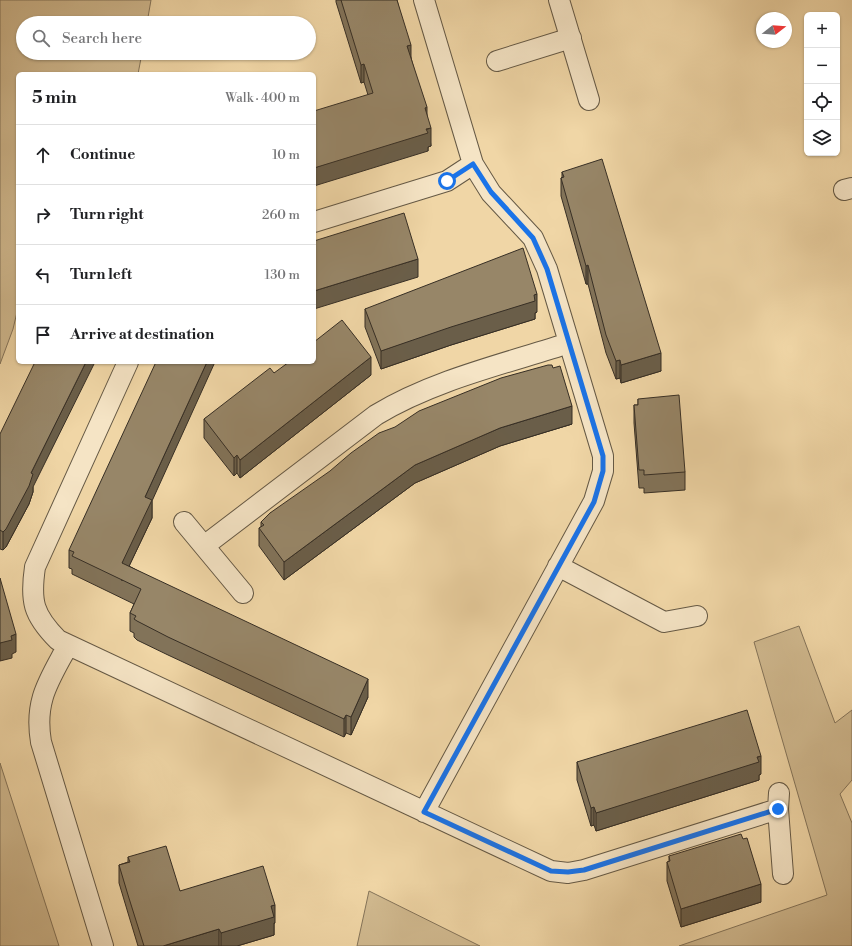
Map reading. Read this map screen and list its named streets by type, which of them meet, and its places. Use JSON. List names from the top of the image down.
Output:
{
  "north": "right",
  "page": {
    "map_buttons": ["+", "−"],
    "search": "Search here",
    "heading": ["5 min", "Walk · 400 m"],
    "list": [
      ["Continue", "10 m"],
      ["Turn right", "260 m"],
      ["Turn left", "130 m"],
      "Arrive at destination"
    ]
  }
}
